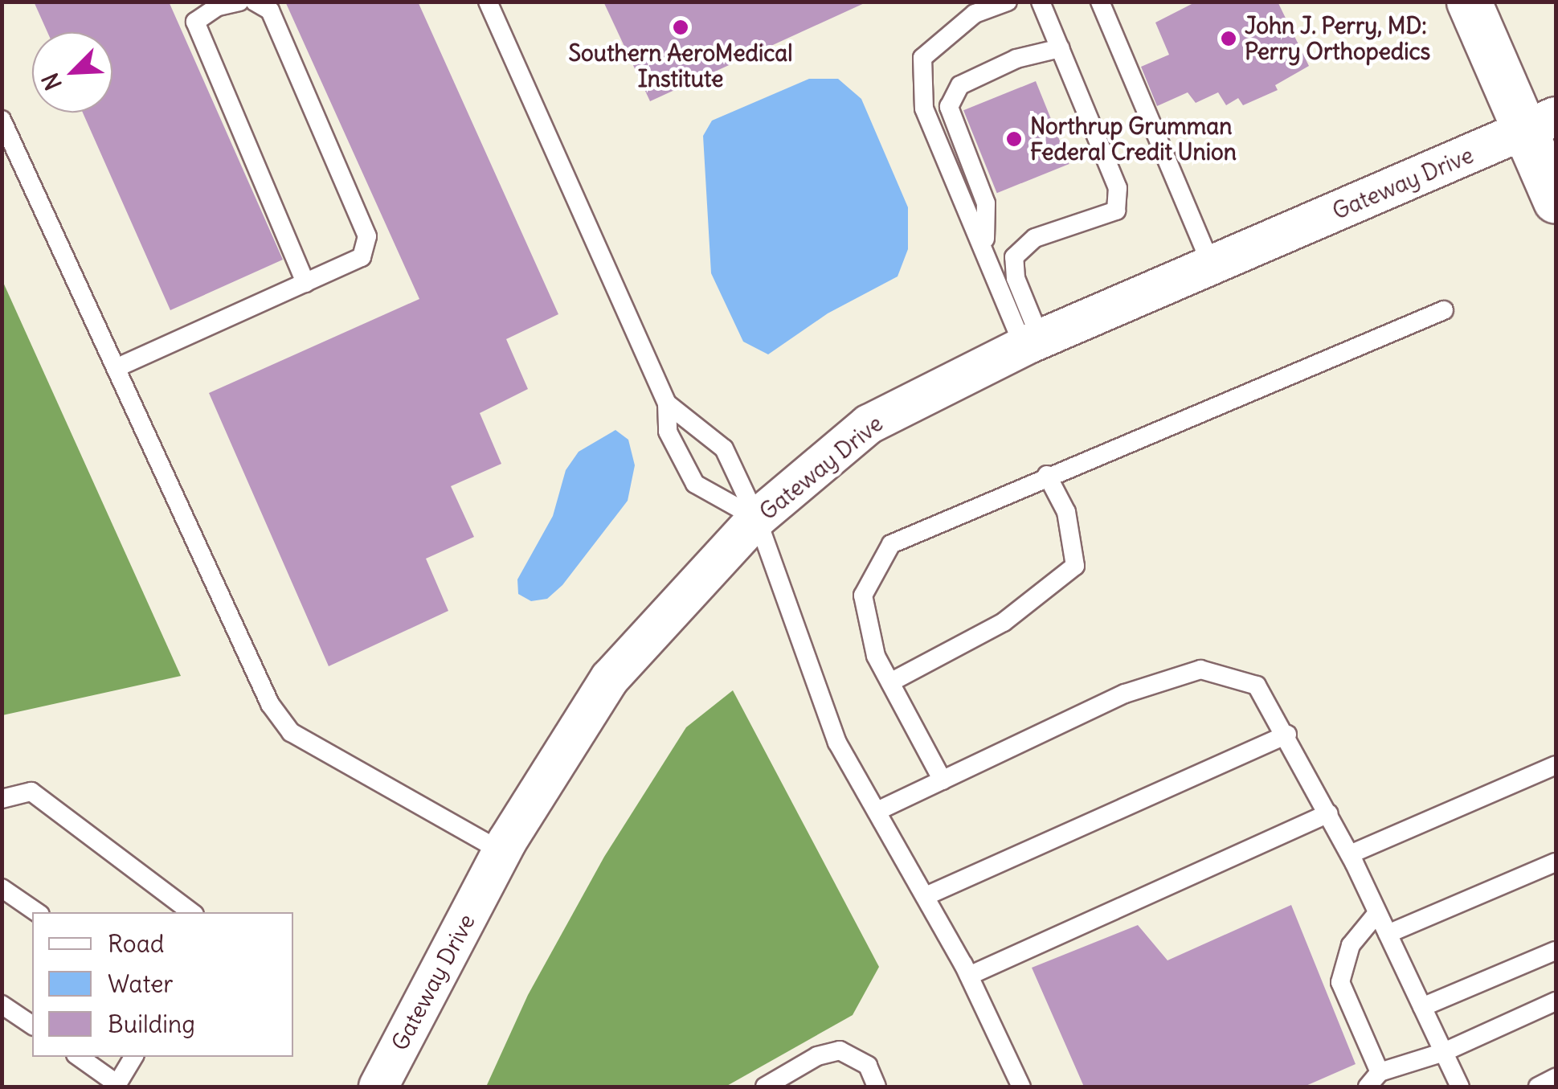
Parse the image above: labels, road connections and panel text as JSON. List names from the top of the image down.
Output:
{
  "streets": {
    "street": ["Gateway Drive"]
  },
  "places": ["Southern AeroMedical Institute", "John J. Perry, MD: Perry Orthopedics", "Northrup Grumman Federal Credit Union"],
  "legend": ["Road", "Water", "Building"],
  "north": "bottom left"
}
